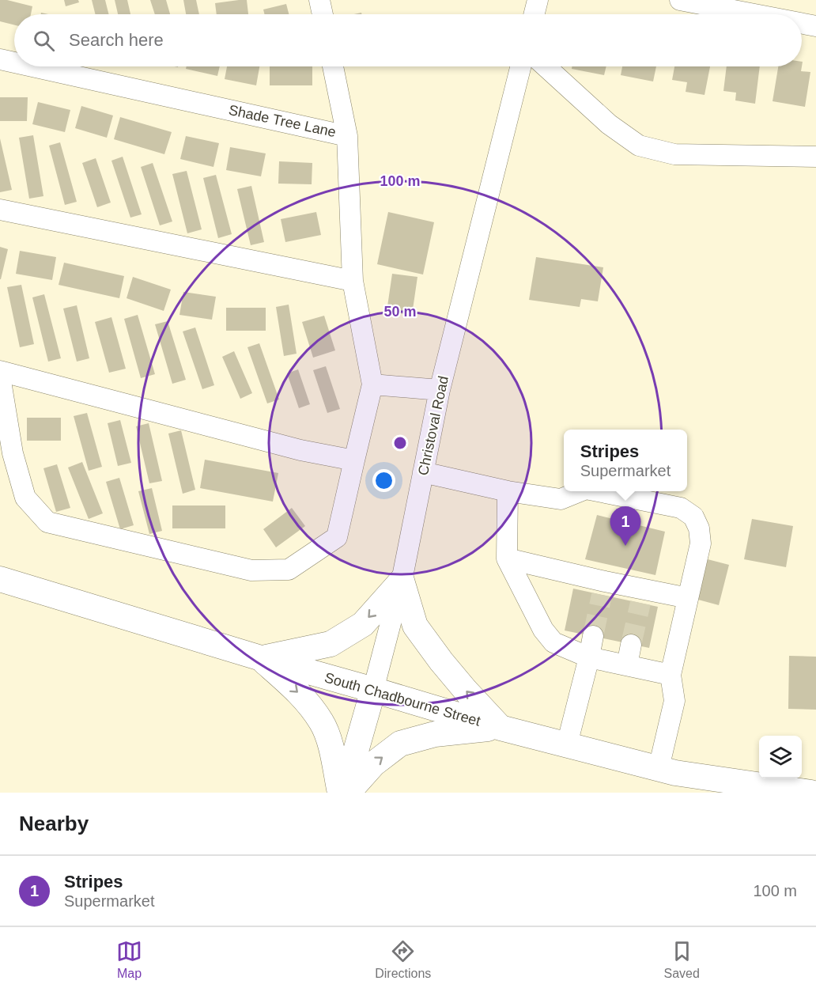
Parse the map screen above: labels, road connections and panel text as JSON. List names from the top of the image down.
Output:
{
  "streets": {
    "main road": ["Christoval Road", "South Chadbourne Street"],
    "street": ["Shade Tree Lane"]
  },
  "crossings": [
    ["Christoval Road", "South Chadbourne Street"]
  ],
  "page": {
    "search": "Search here",
    "popup": ["Stripes", "Supermarket"],
    "pins": "1",
    "heading": "Nearby",
    "list": [
      {
        "mark": "1",
        "name": "Stripes",
        "note": "Supermarket",
        "value": "100 m"
      }
    ],
    "nav": ["Map", "Directions", "Saved"]
  },
  "rings": ["100 m", "50 m"]
}
